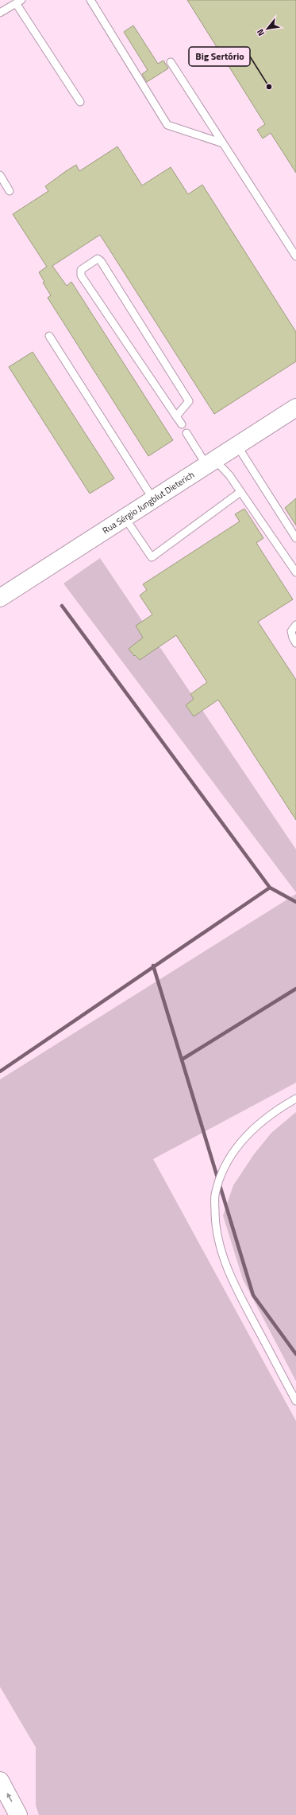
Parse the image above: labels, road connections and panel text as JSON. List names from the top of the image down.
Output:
{
  "streets": {
    "street": ["Rua Sérgio Jungblut Dieterich"]
  },
  "places": ["Big Sertório"],
  "north": "bottom left"
}
